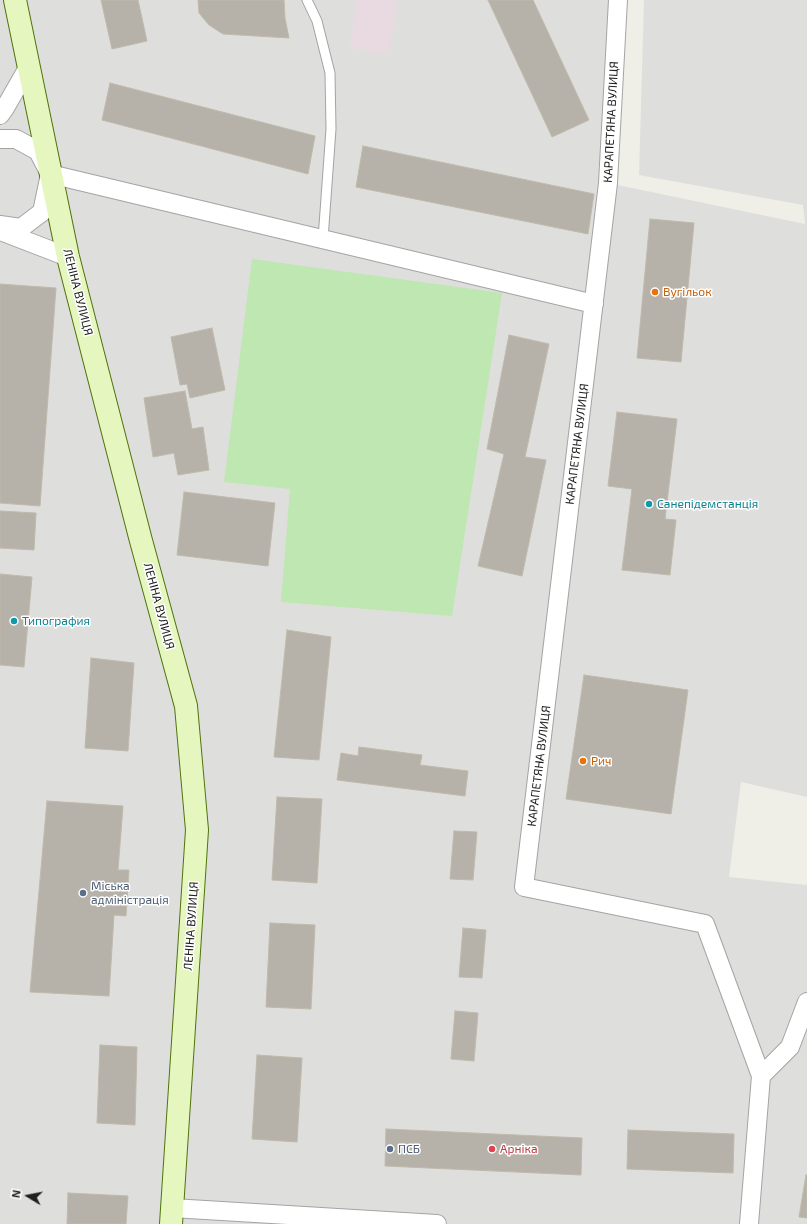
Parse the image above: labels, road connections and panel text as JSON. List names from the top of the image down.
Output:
{
  "streets": {
    "main road": ["ЛЕНІНА ВУЛИЦЯ"],
    "street": ["КАРАПЕТЯНА ВУЛИЦЯ"]
  },
  "places": [
    "Вугільок",
    "Санепідемстанція",
    "Типография",
    "Рич",
    "Міська адміністрація",
    "ПСБ",
    "Арніка"
  ],
  "north": "left"
}
